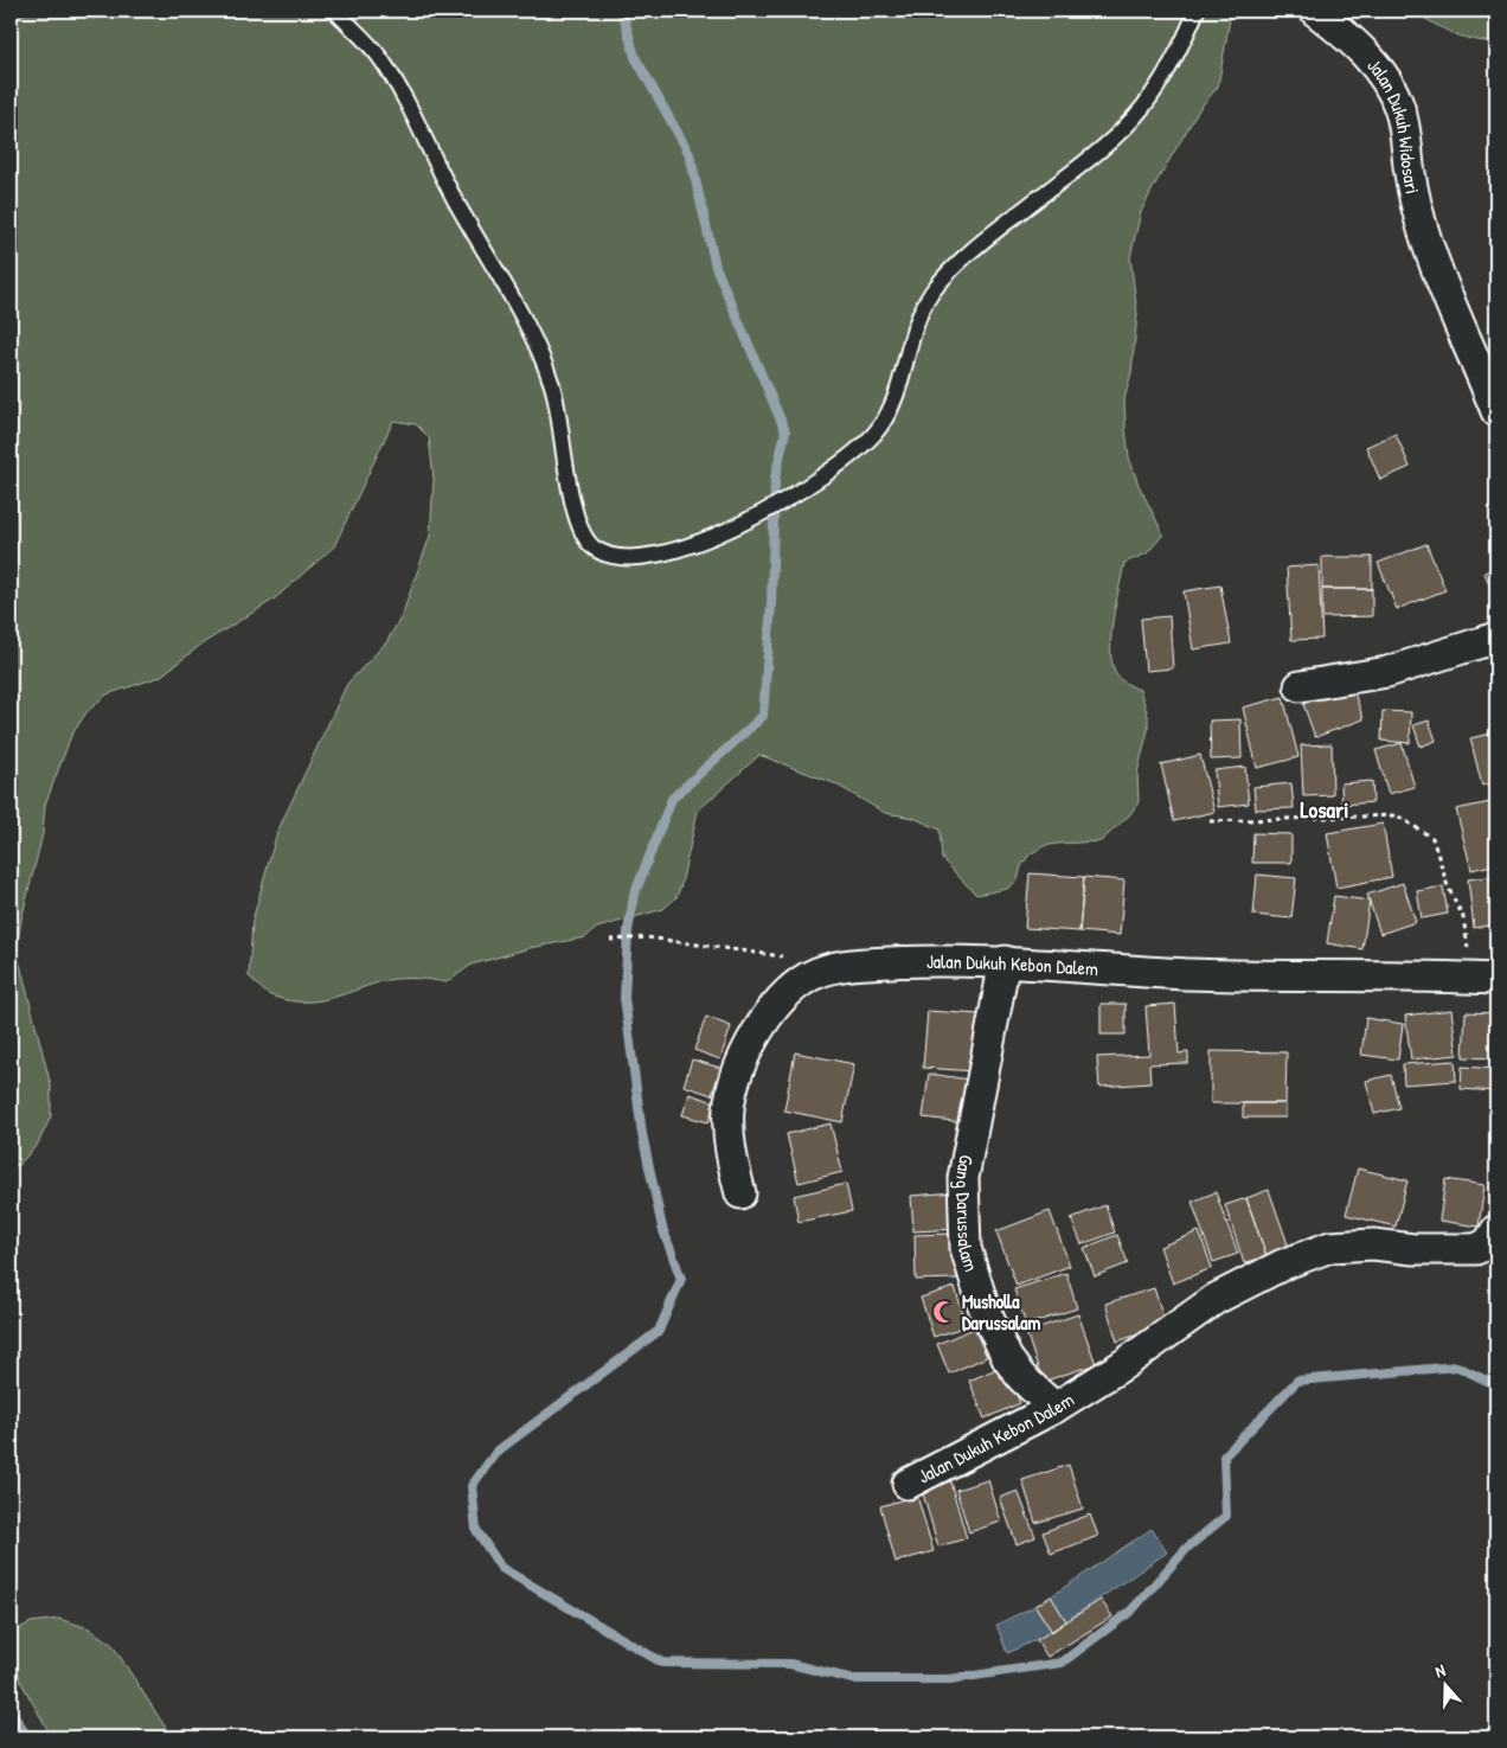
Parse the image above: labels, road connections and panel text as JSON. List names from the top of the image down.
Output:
{
  "streets": {
    "street": ["Jalan Dukuh Widosari", "Jalan Dukuh Kebon Dalem", "Gang Darussalam"]
  },
  "crossings": [
    ["Jalan Dukuh Kebon Dalem", "Gang Darussalam"]
  ],
  "districts": ["Losari"],
  "places": {
    "mosque": ["Musholla Darussalam"]
  },
  "north": "top"
}
